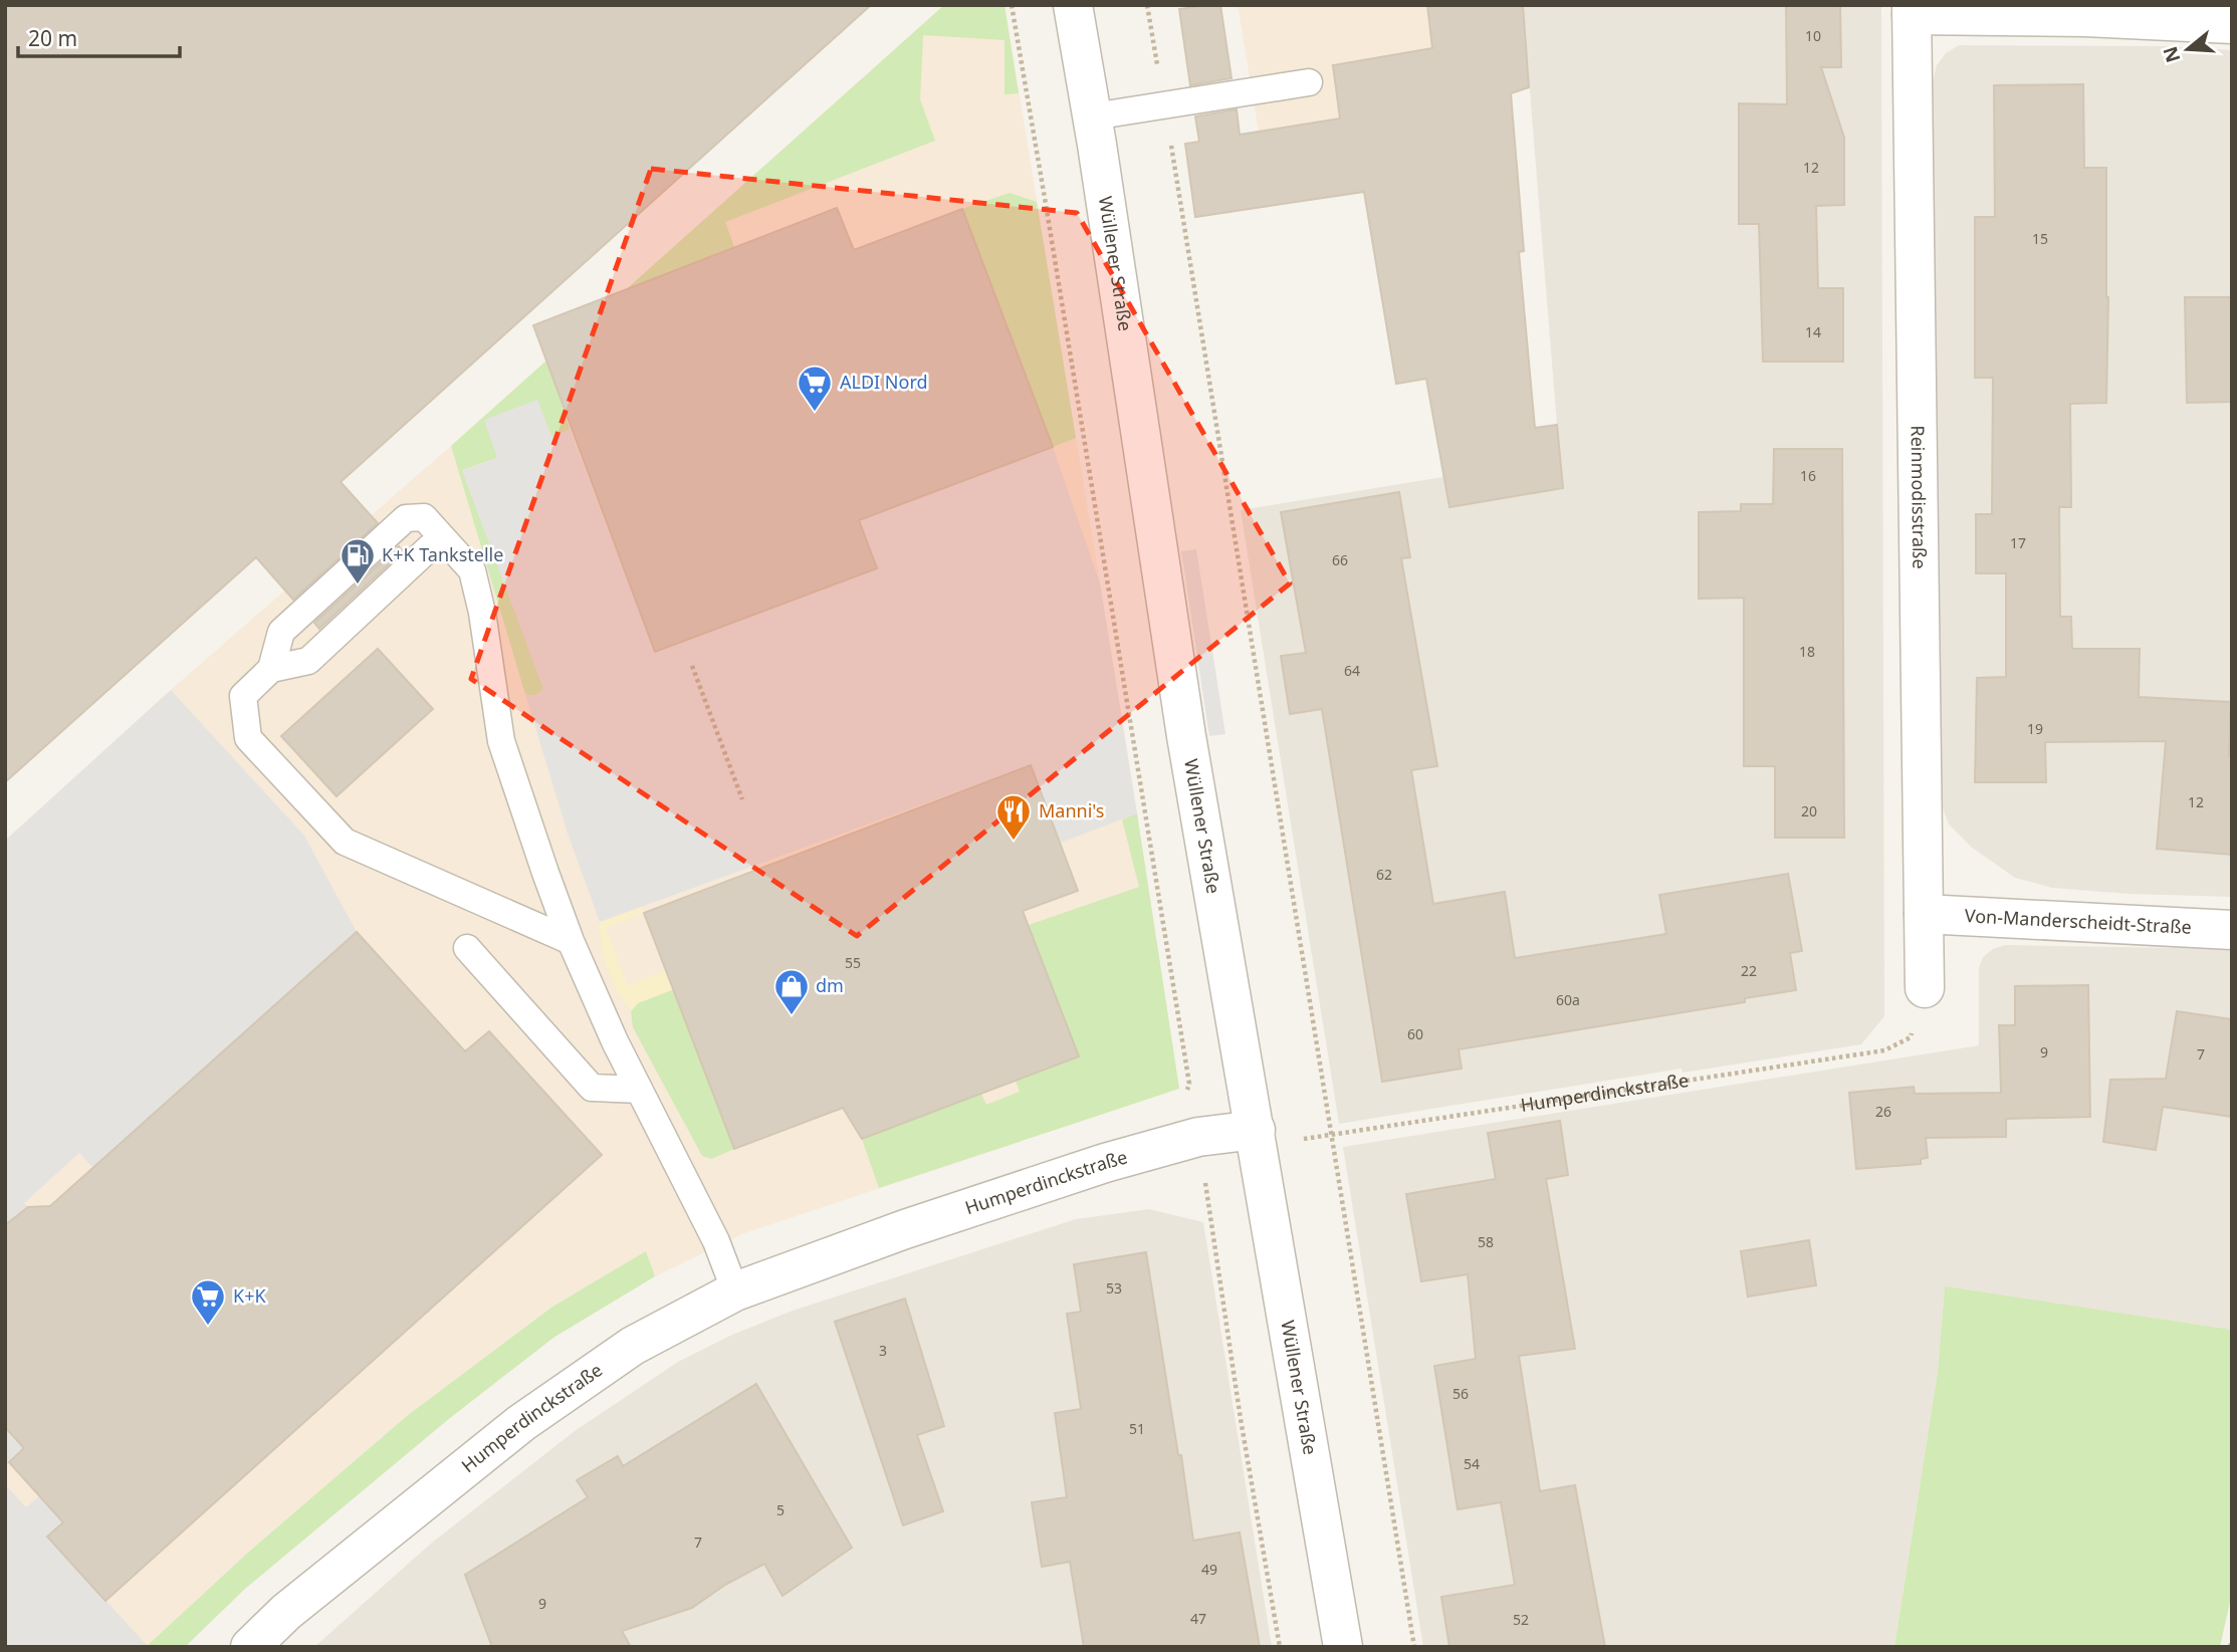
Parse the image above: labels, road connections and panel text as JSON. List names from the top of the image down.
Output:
{
  "streets": {
    "street": [
      "Wüllener Straße",
      "Reinmodisstraße",
      "Von-Manderscheidt-Straße",
      "Humperdinckstraße"
    ]
  },
  "crossings": [
    ["Wüllener Straße", "Humperdinckstraße"],
    ["Reinmodisstraße", "Von-Manderscheidt-Straße"],
    ["Reinmodisstraße", "Humperdinckstraße"]
  ],
  "places": {
    "supermarket": ["ALDI Nord", "K+K"],
    "fuel station": ["K+K Tankstelle"],
    "restaurant": ["Manni's"],
    "shop": ["dm"]
  },
  "house_numbers": [
    "10",
    "12",
    "15",
    "14",
    "16",
    "17",
    "66",
    "18",
    "64",
    "19",
    "12",
    "20",
    "62",
    "55",
    "22",
    "60a",
    "60",
    "9",
    "7",
    "26",
    "58",
    "53",
    "3",
    "56",
    "51",
    "54",
    "5",
    "7",
    "49",
    "9",
    "47",
    "52"
  ],
  "scale_bar": "20 m",
  "north": "left"
}
